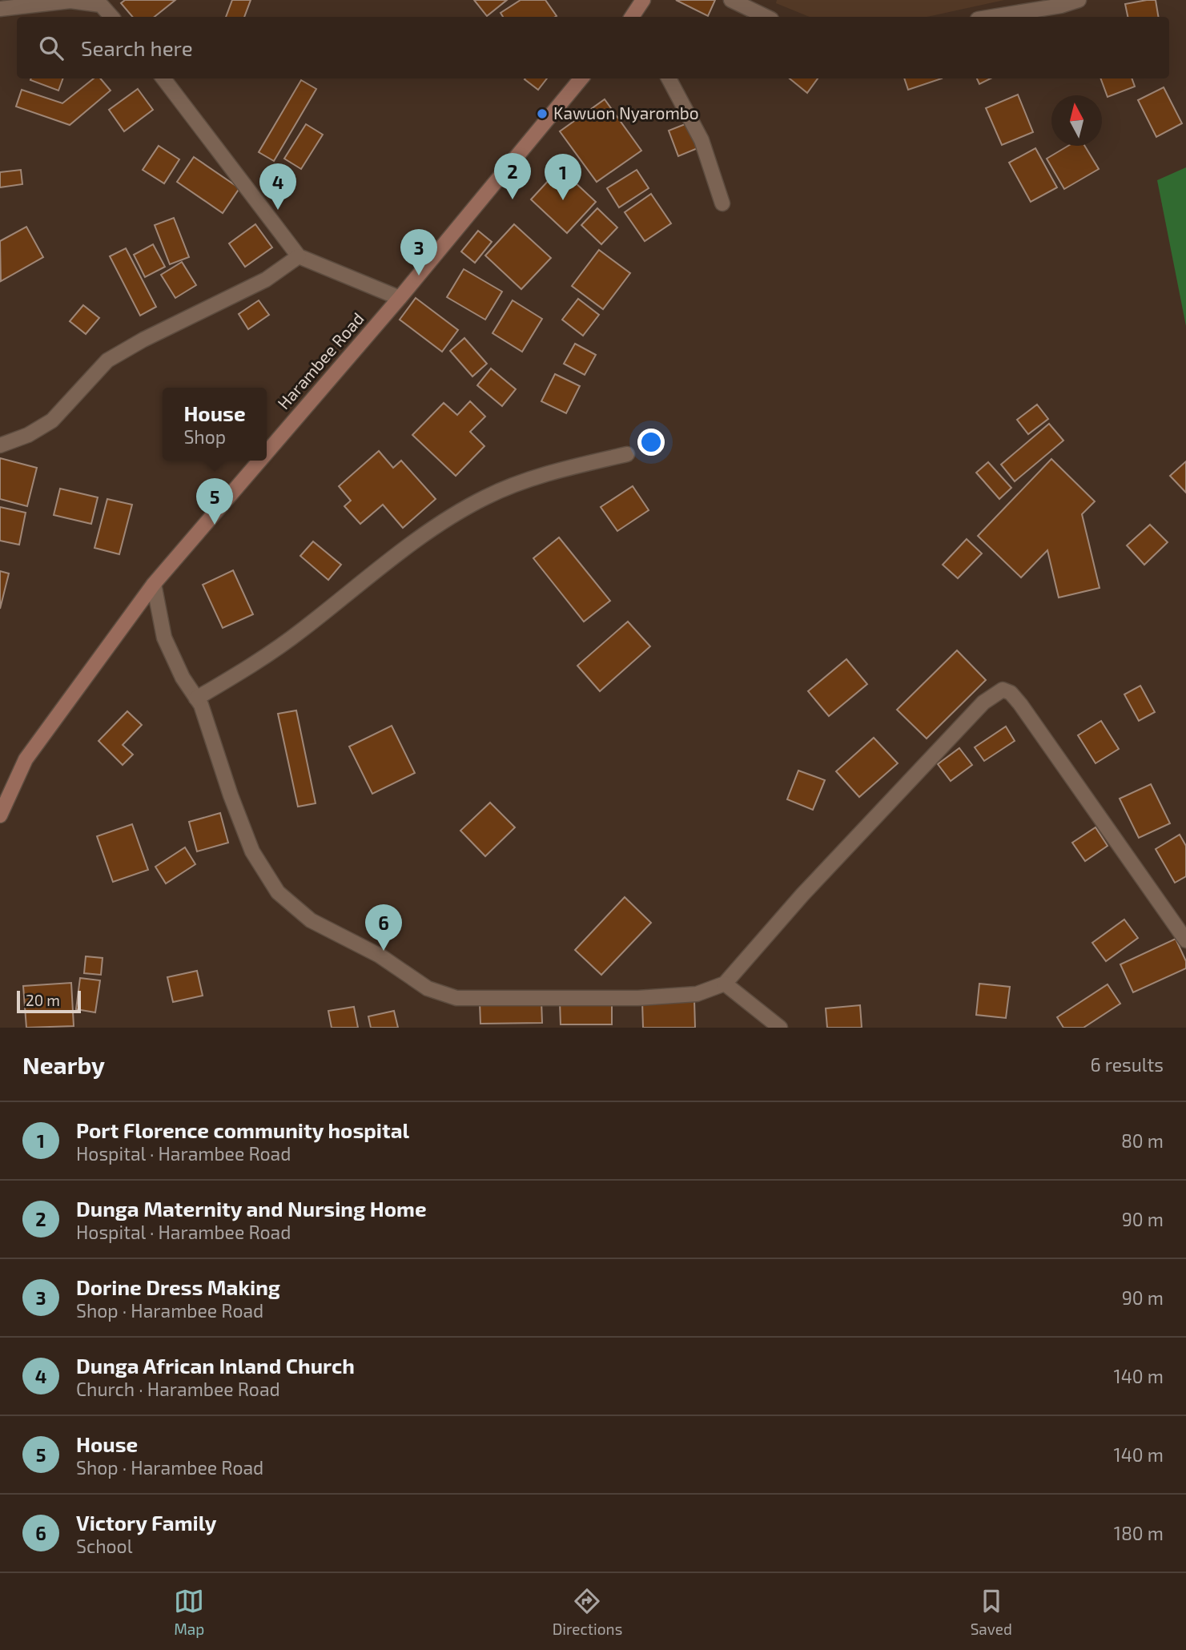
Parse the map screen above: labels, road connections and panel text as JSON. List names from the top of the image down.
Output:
{
  "streets": {
    "main road": ["Harambee Road"]
  },
  "places": ["Kawuon Nyarombo"],
  "scale_bar": "20 m",
  "north": "top",
  "page": {
    "search": "Search here",
    "pins": [
      "2",
      "1",
      "4",
      "3",
      "5",
      "6"
    ],
    "popup": ["House", "Shop"],
    "scale": "20 m",
    "heading": ["Nearby", "6 results"],
    "list": [
      {
        "mark": "1",
        "name": "Port Florence community hospital",
        "note": "Hospital · Harambee Road",
        "value": "80 m"
      },
      {
        "mark": "2",
        "name": "Dunga Maternity and Nursing Home",
        "note": "Hospital · Harambee Road",
        "value": "90 m"
      },
      {
        "mark": "3",
        "name": "Dorine Dress Making",
        "note": "Shop · Harambee Road",
        "value": "90 m"
      },
      {
        "mark": "4",
        "name": "Dunga African Inland Church",
        "note": "Church · Harambee Road",
        "value": "140 m"
      },
      {
        "mark": "5",
        "name": "House",
        "note": "Shop · Harambee Road",
        "value": "140 m"
      },
      {
        "mark": "6",
        "name": "Victory Family",
        "note": "School",
        "value": "180 m"
      }
    ],
    "nav": ["Map", "Directions", "Saved"]
  }
}
